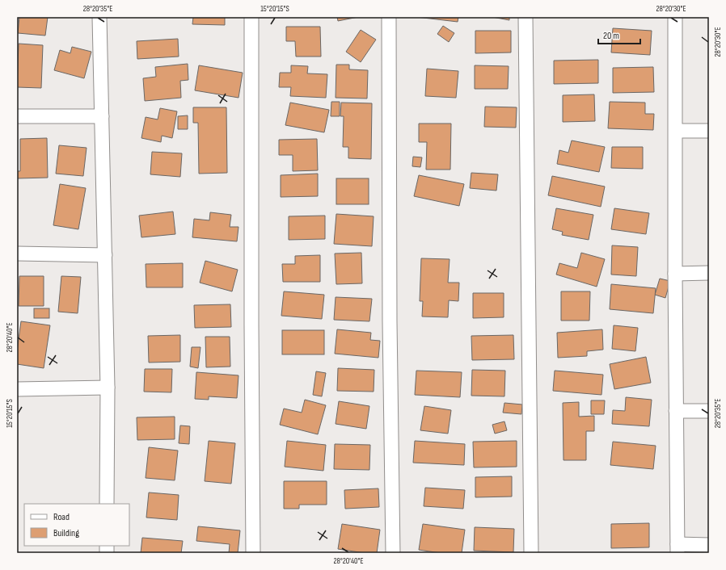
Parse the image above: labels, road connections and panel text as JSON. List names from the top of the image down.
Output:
{
  "legend": ["Road", "Building"],
  "scale_bar": "20 m",
  "coordinates": [
    "28°20'35\"E",
    "15°20'15\"S",
    "28°20'30\"E",
    "28°20'40\"E"
  ]
}
